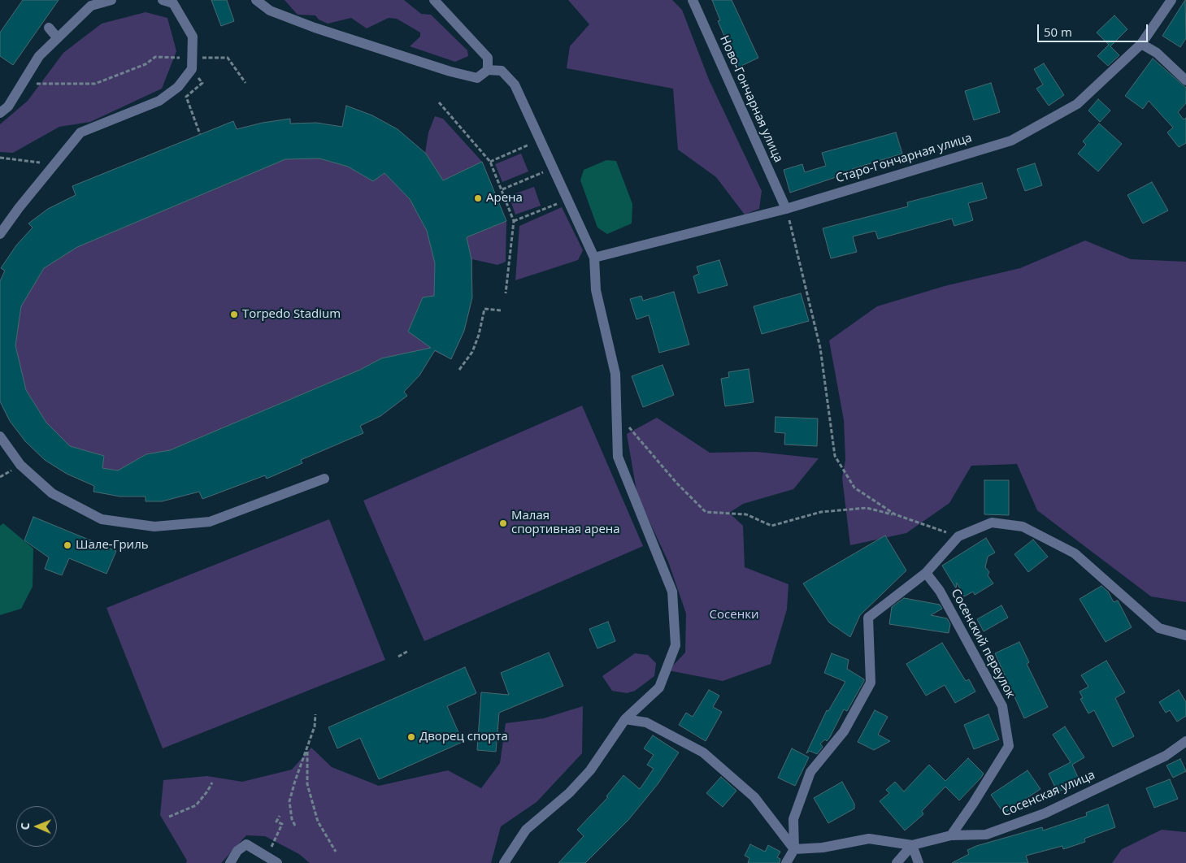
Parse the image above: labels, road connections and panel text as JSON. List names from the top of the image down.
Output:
{
  "streets": {
    "street": [
      "Ново-Гончарная улица",
      "Старо-Гончарная улица",
      "Сосенский переулок",
      "Сосенская улица"
    ]
  },
  "crossings": [
    ["Ново-Гончарная улица", "Старо-Гончарная улица"],
    ["Сосенский переулок", "Сосенская улица"]
  ],
  "parks": ["Сосенки"],
  "places": [
    "Арена",
    "Torpedo Stadium",
    "Малая спортивная арена",
    "Шале-Гриль",
    "Дворец спорта"
  ],
  "scale_bar": "50 m",
  "north": "left"
}
